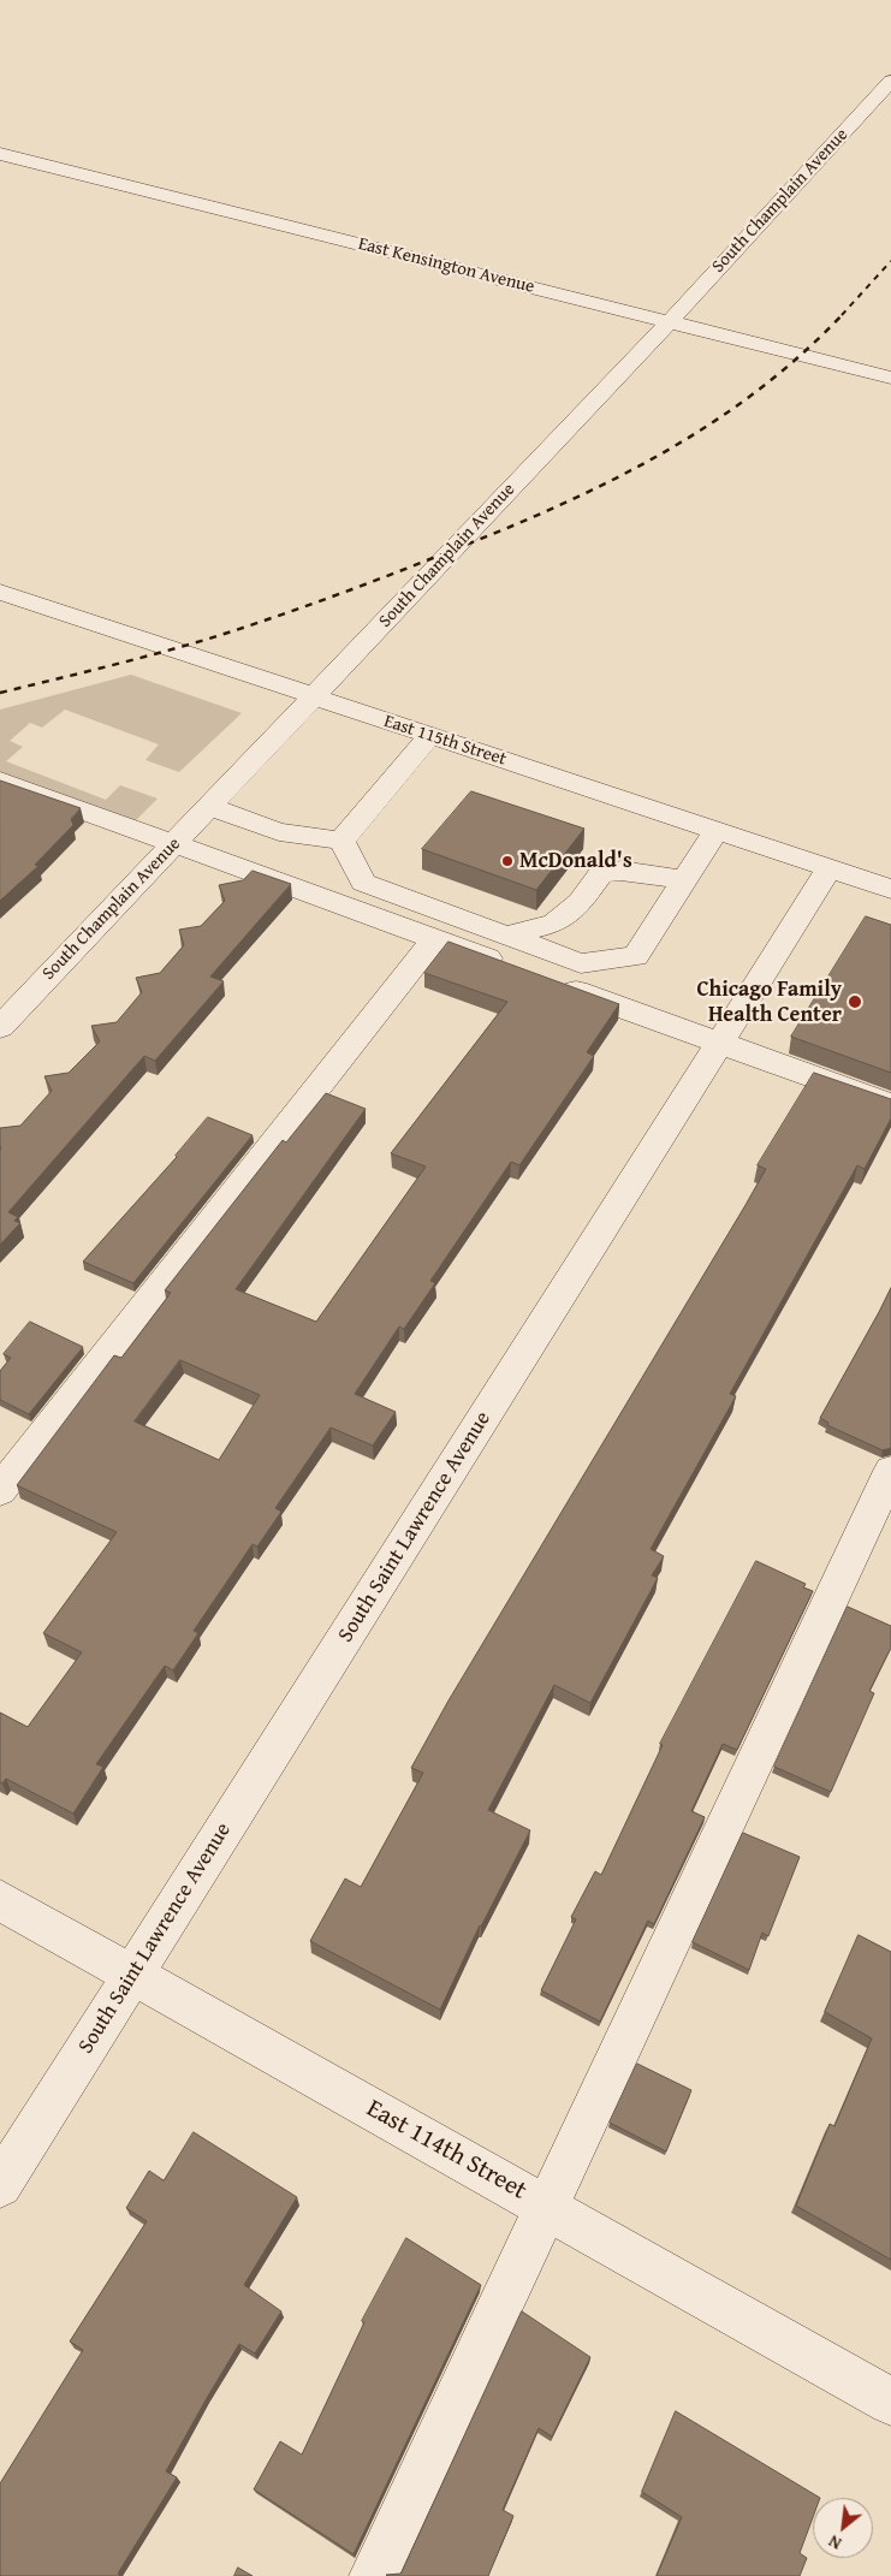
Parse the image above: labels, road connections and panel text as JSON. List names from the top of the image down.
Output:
{
  "streets": {
    "street": [
      "South Champlain Avenue",
      "East Kensington Avenue",
      "East 115th Street",
      "South Saint Lawrence Avenue",
      "East 114th Street"
    ]
  },
  "crossings": [
    ["South Champlain Avenue", "East Kensington Avenue"],
    ["South Champlain Avenue", "East 115th Street"],
    ["East 115th Street", "South Saint Lawrence Avenue"],
    ["South Saint Lawrence Avenue", "East 114th Street"]
  ],
  "places": ["McDonald's", "Chicago Family Health Center"],
  "north": "bottom left"
}
